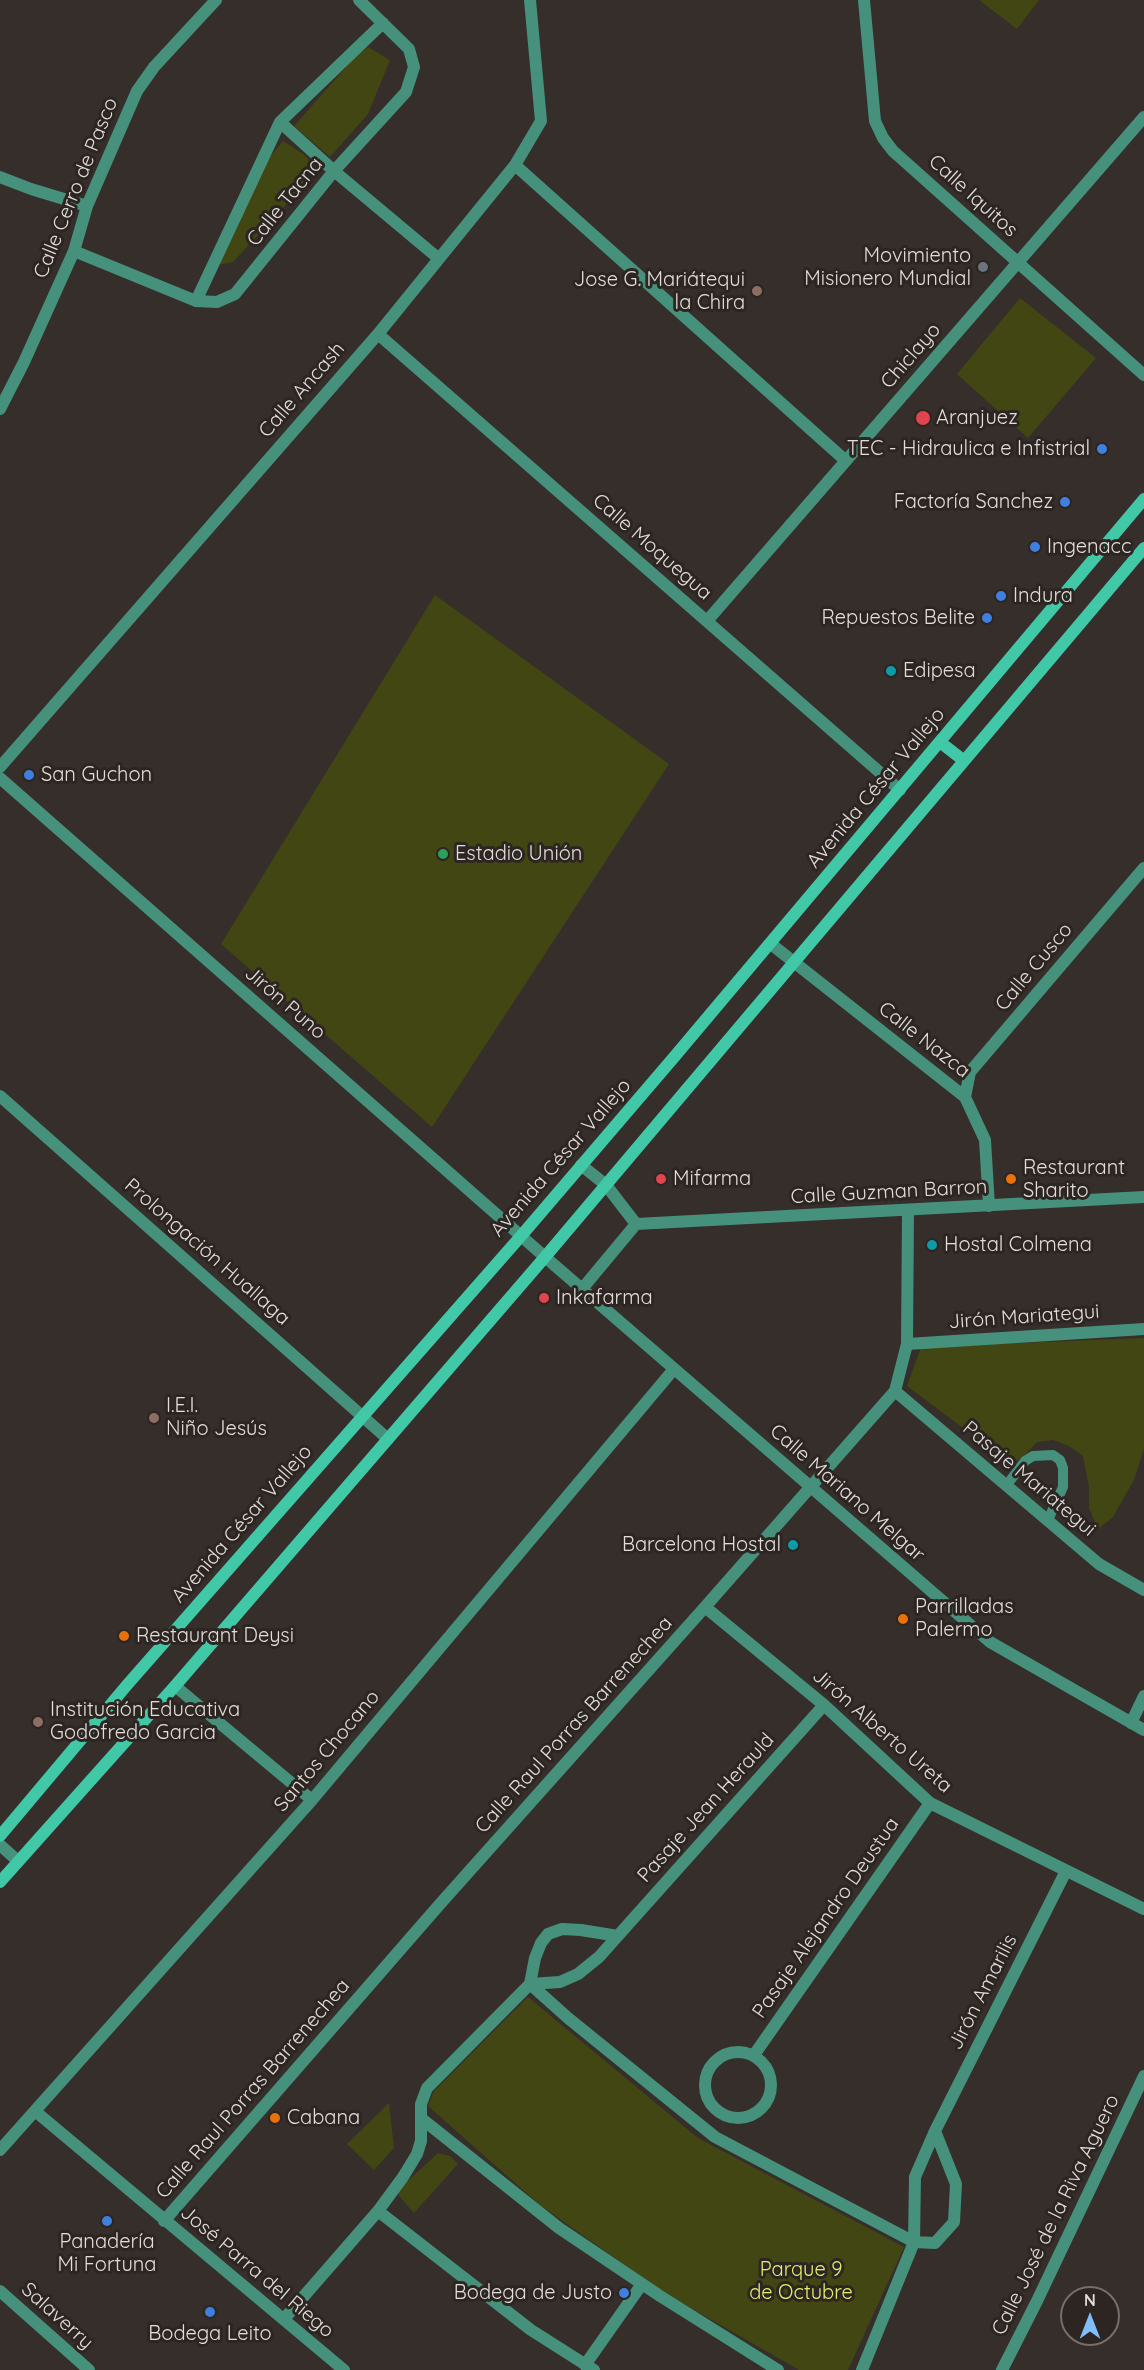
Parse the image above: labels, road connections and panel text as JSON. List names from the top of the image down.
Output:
{
  "streets": {
    "main road": ["Avenida César Vallejo"],
    "street": [
      "Calle Cerro de Pasco",
      "Calle Iquitos",
      "Calle Tacna",
      "Chiclayo",
      "Calle Ancash",
      "Calle Moquegua",
      "Calle Cusco",
      "Jirón Puno",
      "Calle Nazca",
      "Calle Guzman Barron",
      "Prolongación Huallaga",
      "Jirón Mariategui",
      "Pasaje Mariategui",
      "Calle Mariano Melgar",
      "Calle Raul Porras Barrenechea",
      "Jirón Alberto Ureta",
      "Santos Chocano",
      "Pasaje Jean Herauld",
      "Pasaje Alejandro Deustua",
      "Jirón Amarilis",
      "Calle José de la Riva Aguero",
      "José Parra del Riego",
      "Salaverry"
    ]
  },
  "crossings": [
    ["Calle Cerro de Pasco", "Calle Tacna"],
    ["Calle Iquitos", "Chiclayo"],
    ["Chiclayo", "Calle Moquegua"],
    ["Calle Ancash", "Calle Moquegua"],
    ["Calle Moquegua", "Avenida César Vallejo"],
    ["Avenida César Vallejo", "Jirón Puno"],
    ["Avenida César Vallejo", "Calle Nazca"],
    ["Avenida César Vallejo", "Prolongación Huallaga"],
    ["Calle Cusco", "Calle Nazca"],
    ["Jirón Puno", "Calle Mariano Melgar"],
    ["Calle Nazca", "Calle Guzman Barron"],
    ["Calle Guzman Barron", "Calle Raul Porras Barrenechea"],
    ["Jirón Mariategui", "Calle Raul Porras Barrenechea"],
    ["Pasaje Mariategui", "Calle Raul Porras Barrenechea"],
    ["Calle Mariano Melgar", "Calle Raul Porras Barrenechea"],
    ["Calle Mariano Melgar", "Santos Chocano"],
    ["Calle Raul Porras Barrenechea", "Jirón Alberto Ureta"],
    ["Calle Raul Porras Barrenechea", "José Parra del Riego"],
    ["Jirón Alberto Ureta", "Pasaje Jean Herauld"],
    ["Jirón Alberto Ureta", "Pasaje Alejandro Deustua"],
    ["Jirón Alberto Ureta", "Jirón Amarilis"],
    ["Santos Chocano", "José Parra del Riego"]
  ],
  "parks": ["Parque 9 de Octubre"],
  "places": [
    "Movimiento Misionero Mundial",
    "Jose G. Mariátequi la Chira",
    "Aranjuez",
    "TEC - Hidraulica e Infistrial",
    "Factoría Sanchez",
    "Ingenacc",
    "Indura",
    "Repuestos Belite",
    "Edipesa",
    "San Guchon",
    "Estadio Unión",
    "Mifarma",
    "Restaurant Sharito",
    "Hostal Colmena",
    "Inkafarma",
    "I.E.I. Niño Jesús",
    "Barcelona Hostal",
    "Parrilladas Palermo",
    "Restaurant Deysi",
    "Institución Educativa Godofredo Garcia",
    "Cabana",
    "Panadería Mi Fortuna",
    "Bodega de Justo",
    "Bodega Leito"
  ],
  "north": "top"
}
